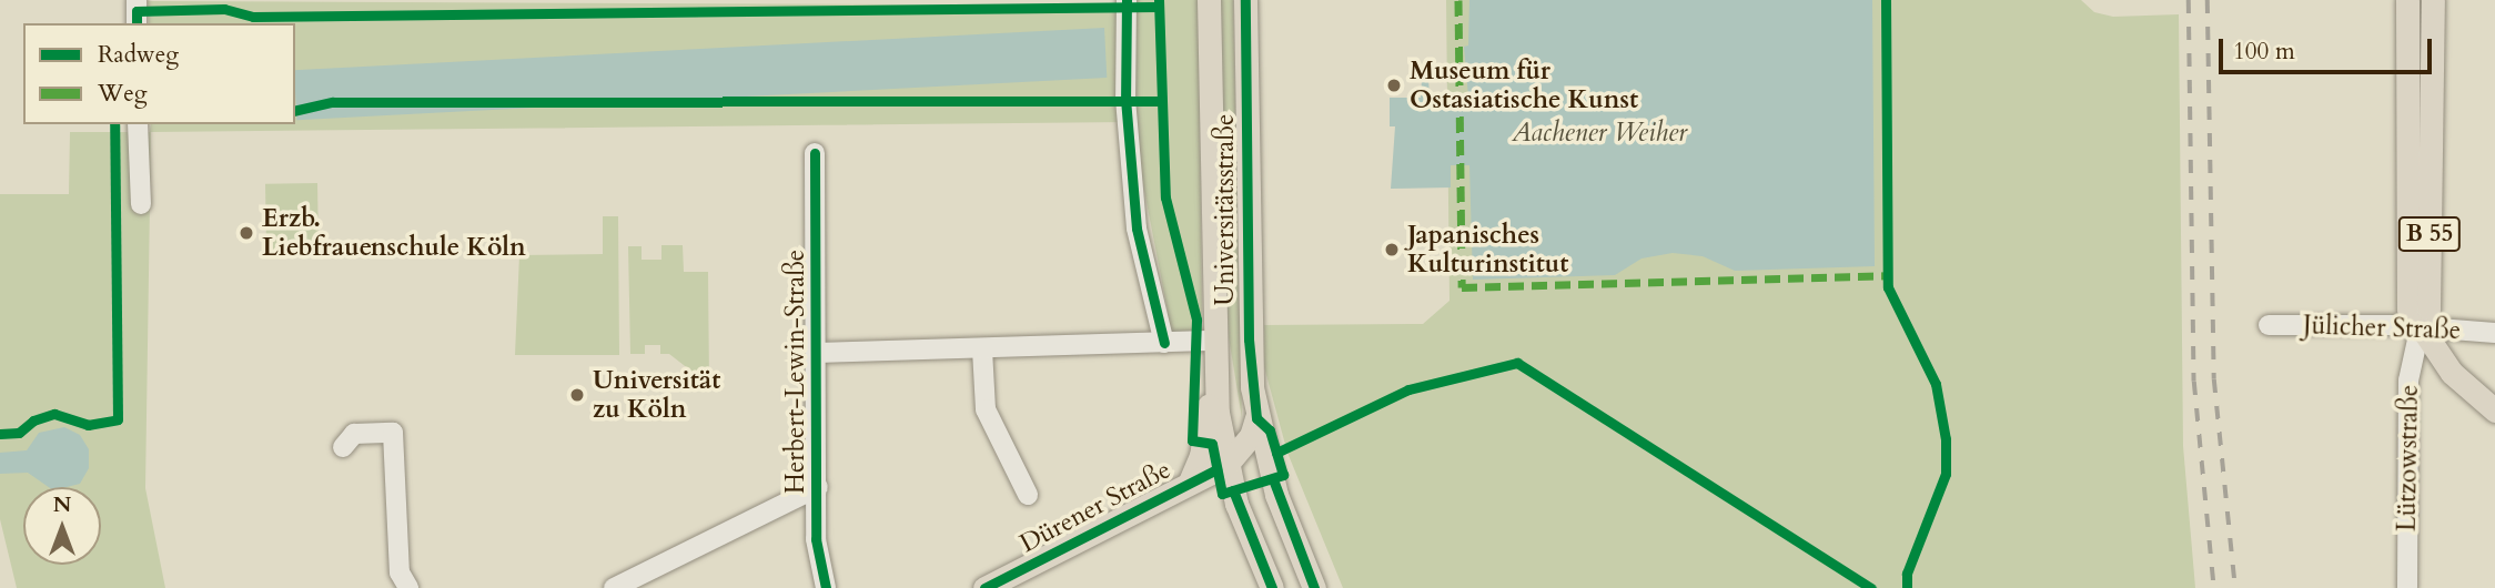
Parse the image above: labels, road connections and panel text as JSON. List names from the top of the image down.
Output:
{
  "streets": {
    "main road": ["Universitätsstraße", "B 55", "Dürener Straße"],
    "street": ["Jülicher Straße", "Herbert-Lewin-Straße", "Lützowstraße"]
  },
  "crossings": [
    ["Universitätsstraße", "Dürener Straße"],
    ["B 55", "Jülicher Straße"],
    ["B 55", "Lützowstraße"],
    ["Jülicher Straße", "Lützowstraße"]
  ],
  "water": ["Aachener Weiher"],
  "places": [
    "Museum für Ostasiatische Kunst",
    "Erzb. Liebfrauenschule Köln",
    "Japanisches Kulturinstitut",
    "Universität zu Köln"
  ],
  "legend": ["Radweg", "Weg"],
  "scale_bar": "100 m",
  "north": "top"
}
